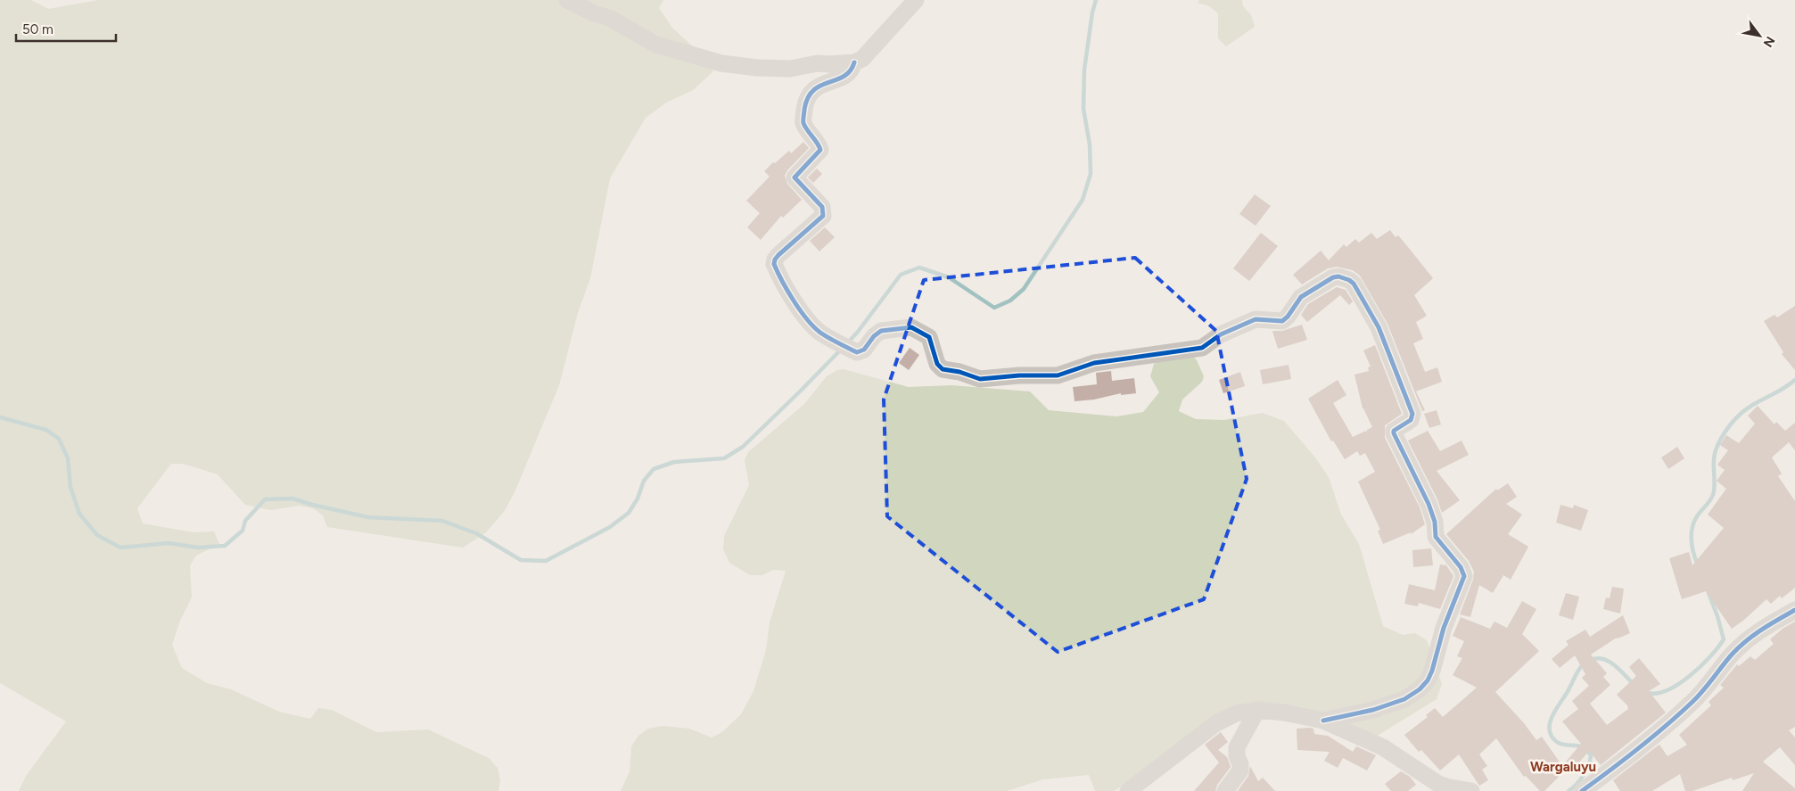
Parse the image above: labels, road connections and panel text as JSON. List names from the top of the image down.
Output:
{
  "districts": ["Wargaluyu"],
  "scale_bar": "50 m",
  "north": "bottom right"
}
